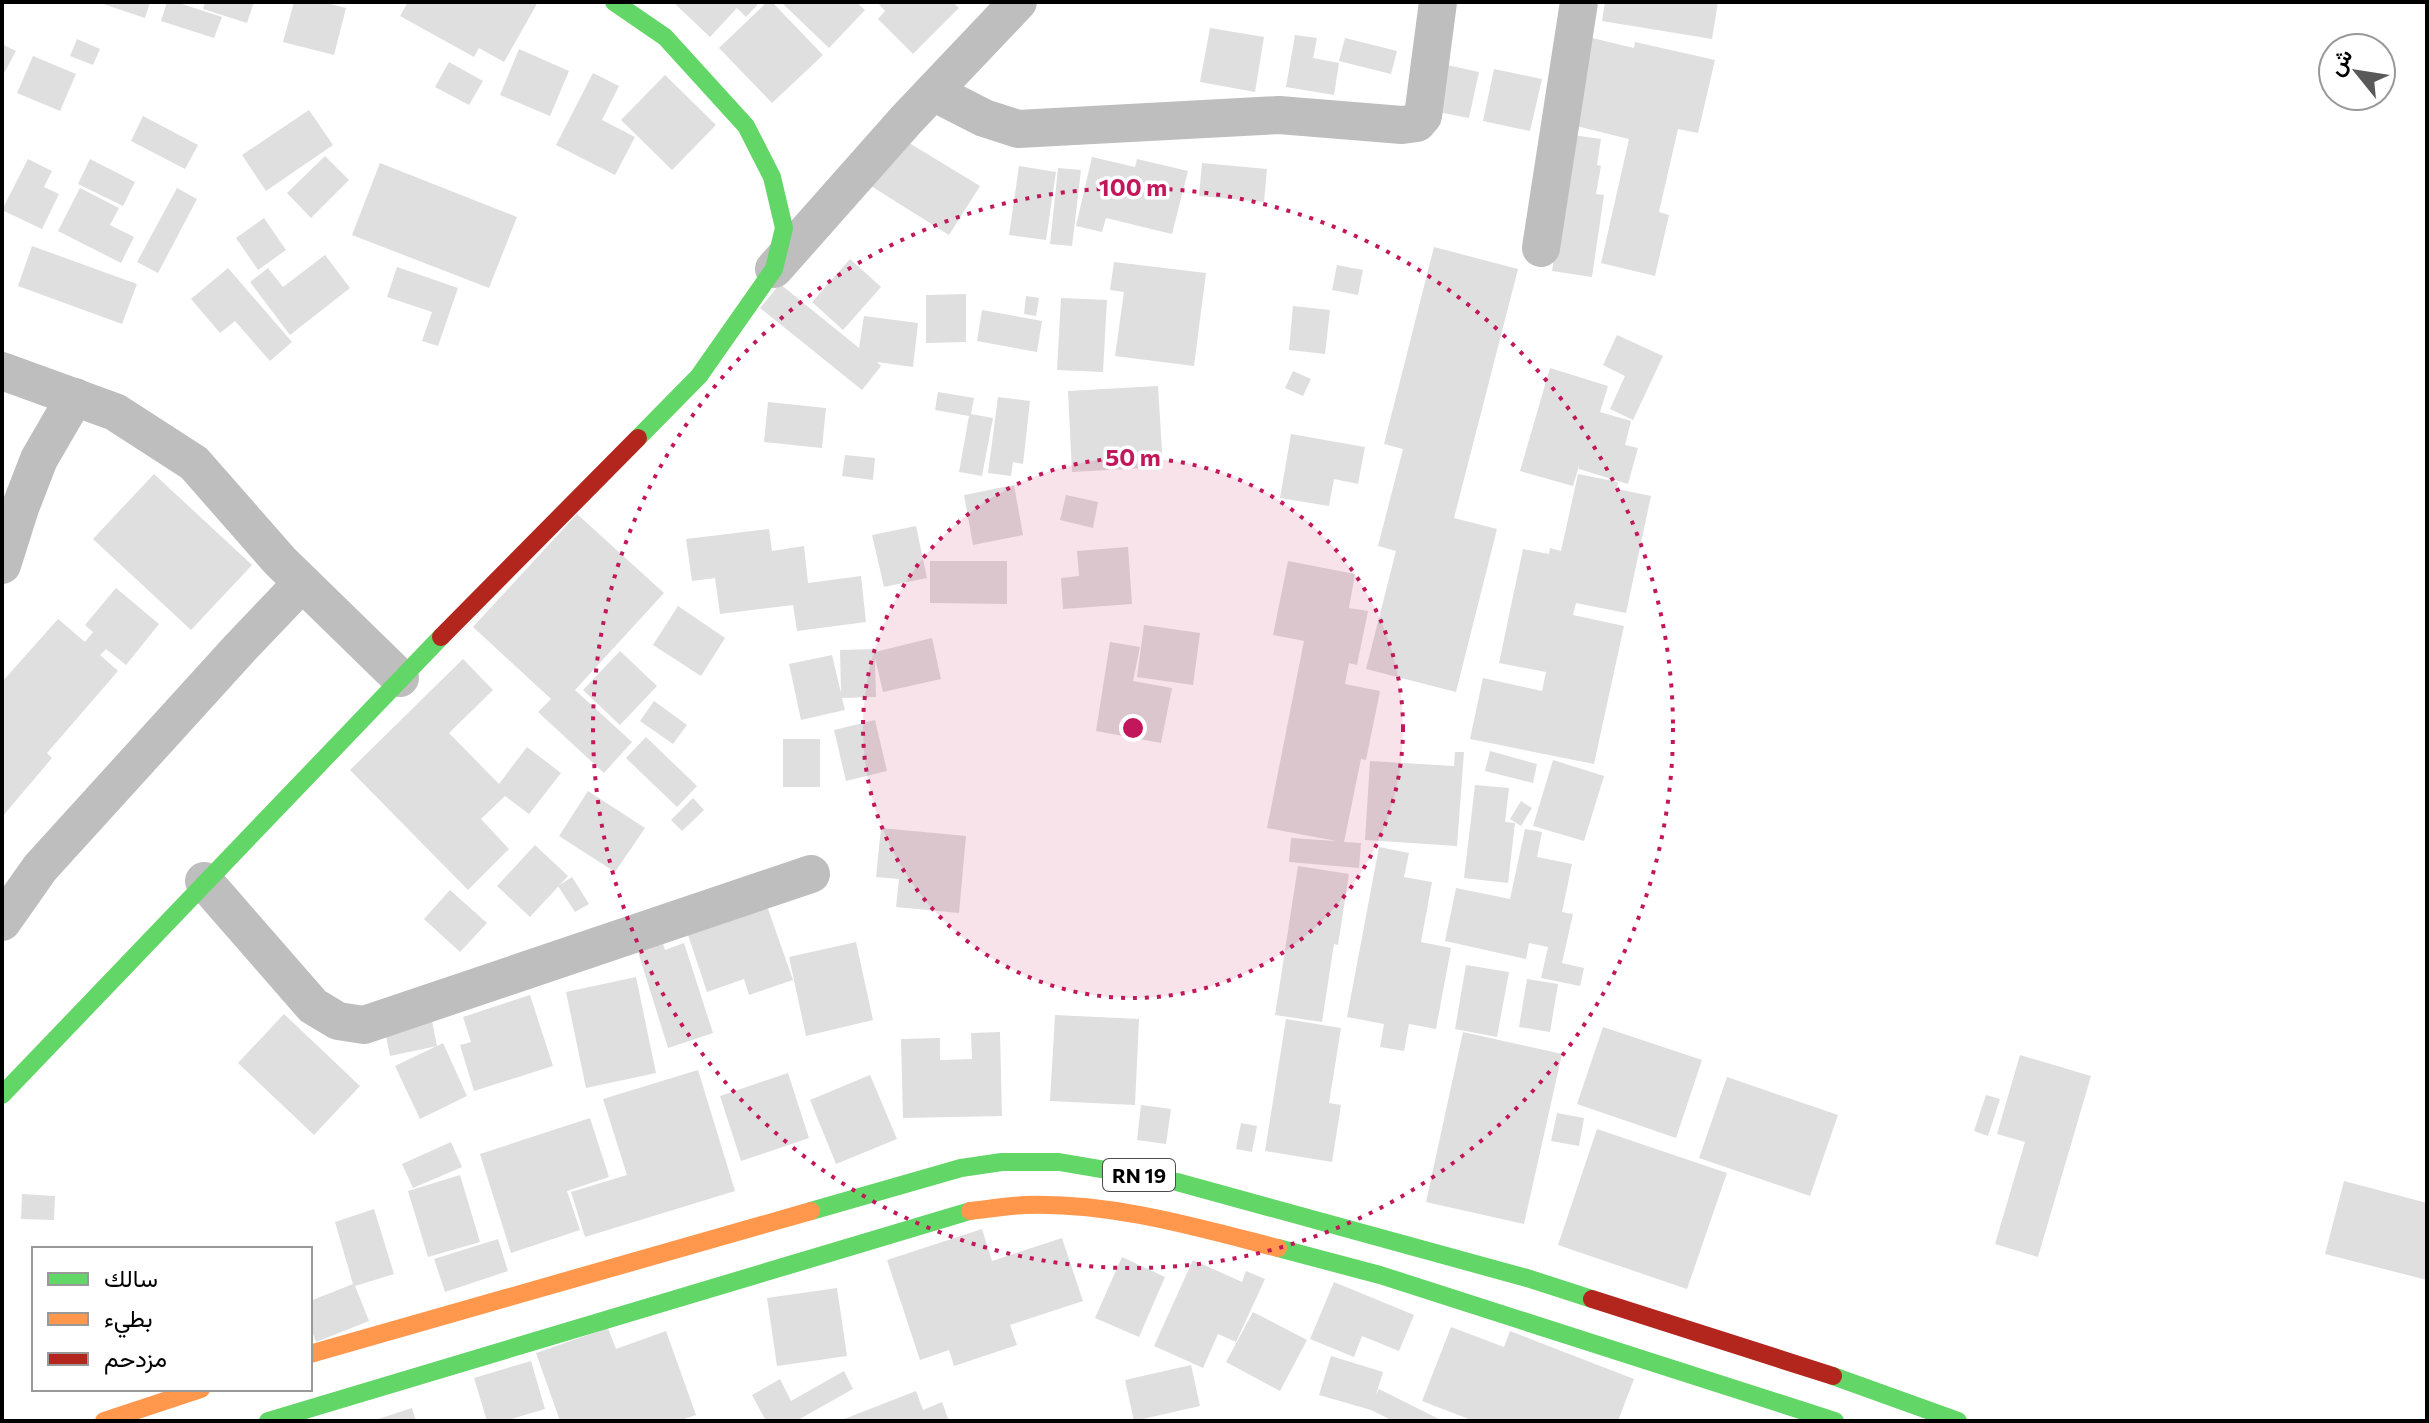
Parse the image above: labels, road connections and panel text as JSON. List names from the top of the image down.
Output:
{
  "streets": {
    "main road": ["RN 19"]
  },
  "legend": ["سالك", "بطيء", "مزدحم"],
  "north": "top left",
  "rings": ["100 m", "50 m"]
}
